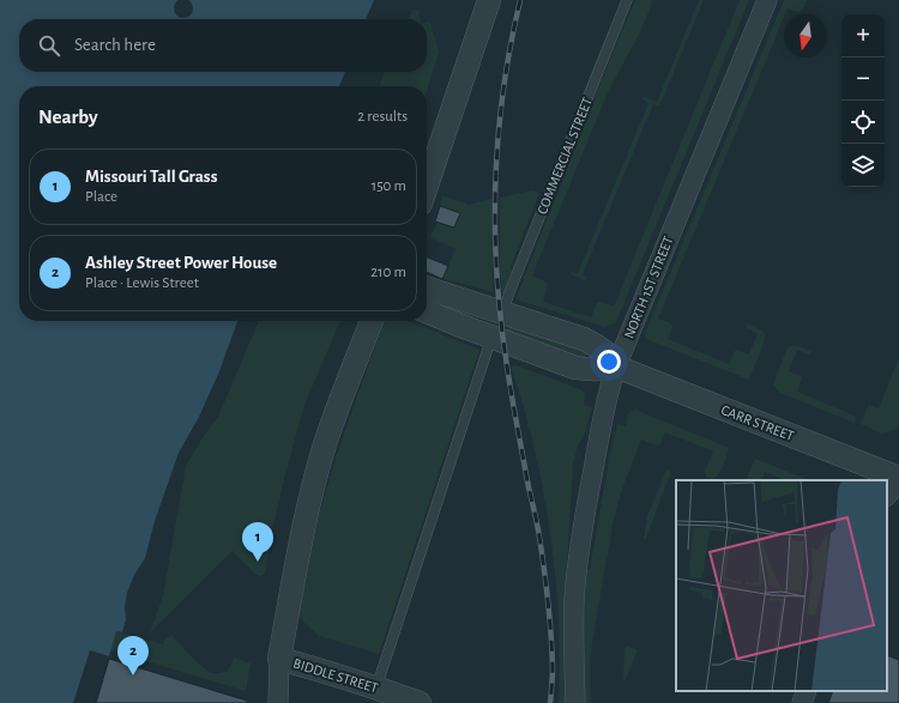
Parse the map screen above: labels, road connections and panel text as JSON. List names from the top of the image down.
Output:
{
  "streets": {
    "street": ["NORTH 1ST STREET", "CARR STREET", "BIDDLE STREET"],
    "lane": ["COMMERCIAL STREET"]
  },
  "crossings": [
    ["COMMERCIAL STREET", "CARR STREET"],
    ["NORTH 1ST STREET", "CARR STREET"]
  ],
  "north": "bottom",
  "page": {
    "map_buttons": ["+", "−"],
    "search": "Search here",
    "heading": ["Nearby", "2 results"],
    "list": [
      {
        "mark": "1",
        "name": "Missouri Tall Grass",
        "note": "Place",
        "value": "150 m"
      },
      {
        "mark": "2",
        "name": "Ashley Street Power House",
        "note": "Place · Lewis Street",
        "value": "210 m"
      }
    ],
    "pins": ["1", "2"]
  }
}
